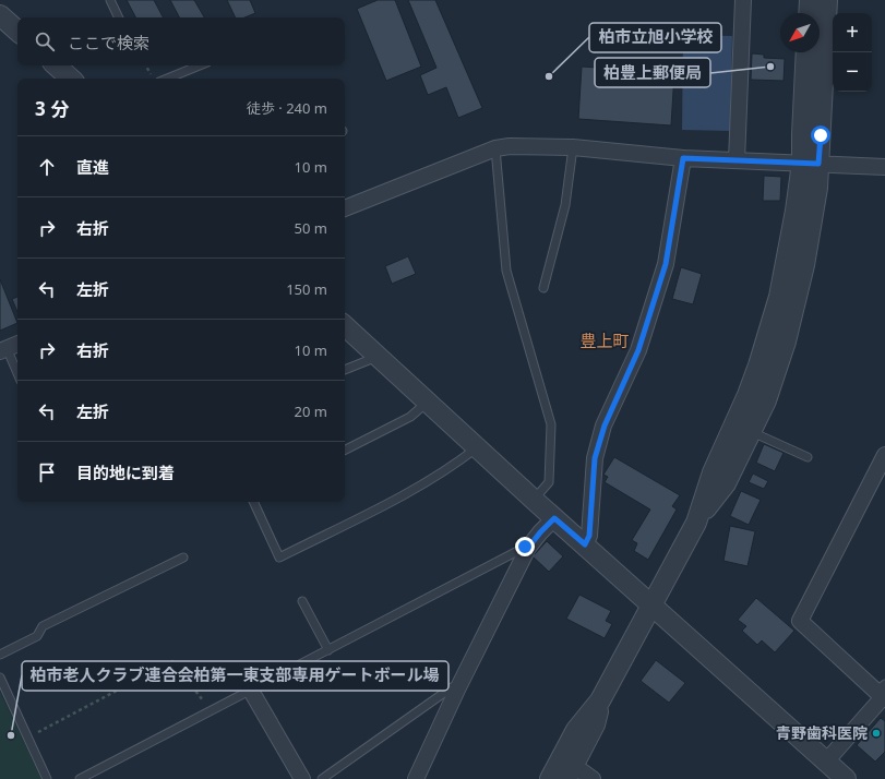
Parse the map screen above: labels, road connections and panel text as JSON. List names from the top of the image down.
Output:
{
  "districts": ["豊上町"],
  "places": [
    "柏豊上郵便局",
    "柏市立旭小学校",
    "青野歯科医院",
    "柏市老人クラブ連合会柏第一東支部専用ゲートボール場"
  ],
  "north": "bottom left",
  "page": {
    "map_buttons": ["+", "−"],
    "search": "ここで検索",
    "heading": ["3 分", "徒歩 · 240 m"],
    "list": [
      ["直進", "10 m"],
      ["右折", "50 m"],
      ["左折", "150 m"],
      ["右折", "10 m"],
      ["左折", "20 m"],
      "目的地に到着"
    ]
  }
}
